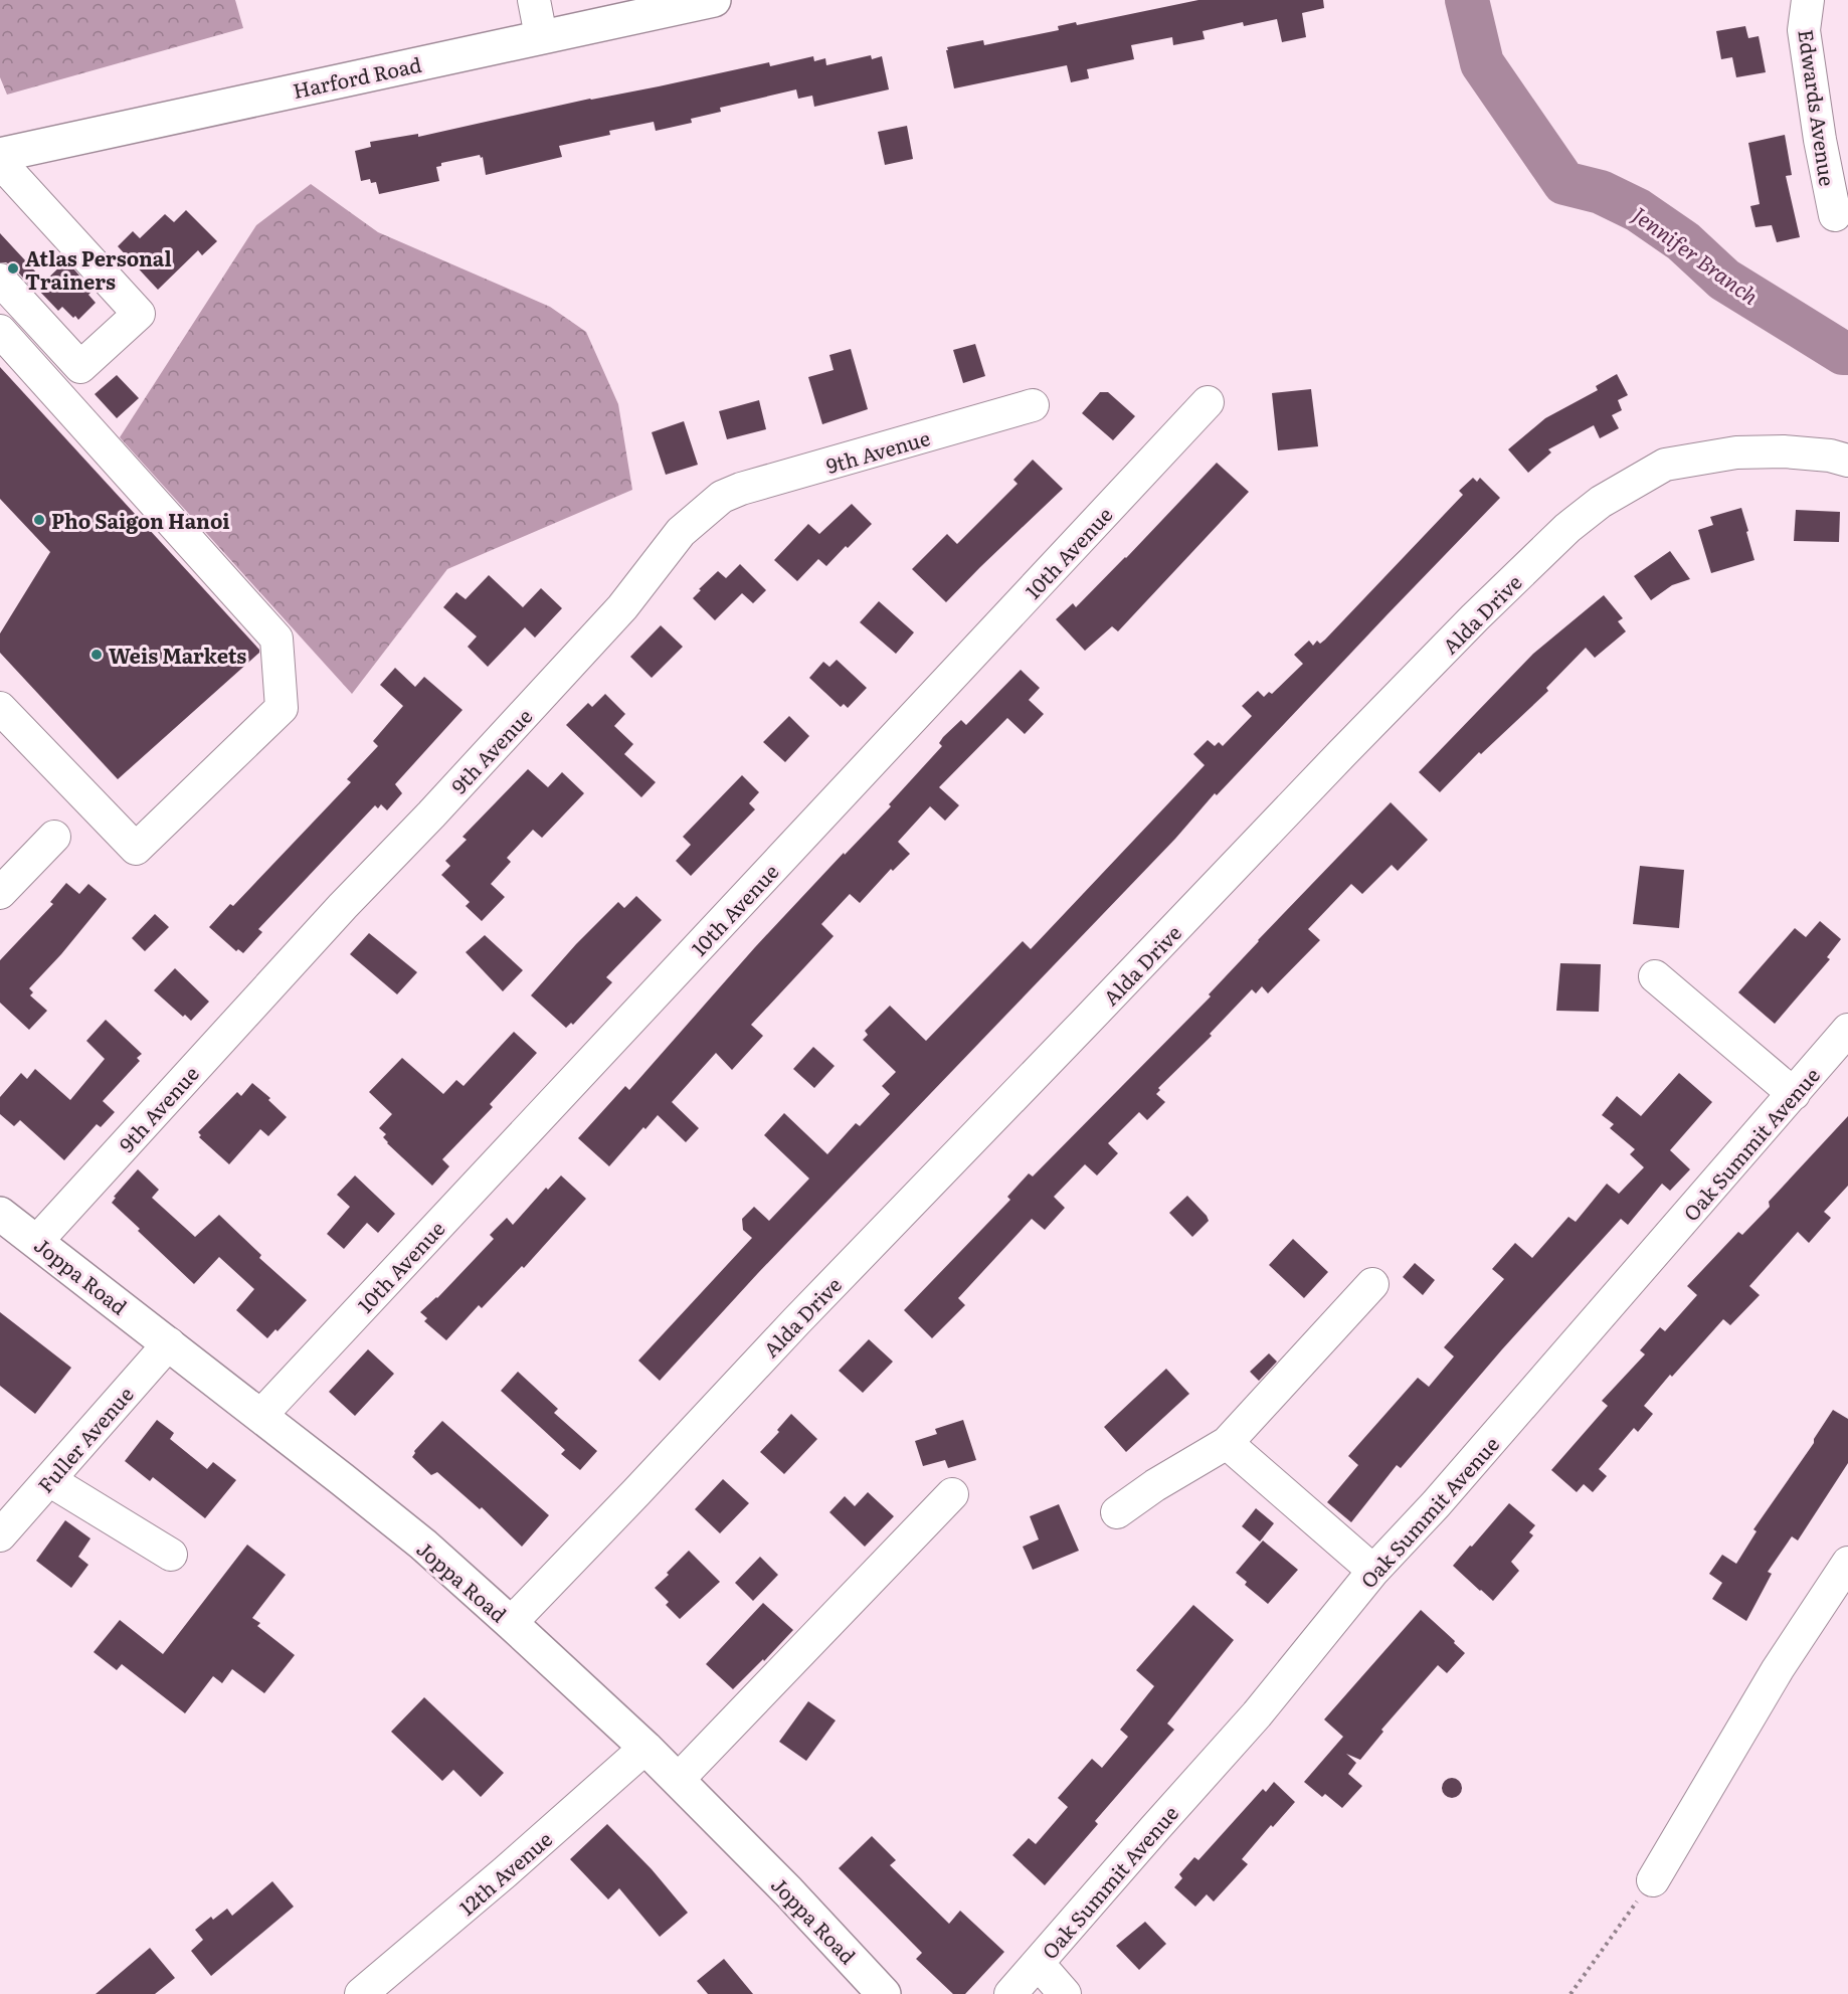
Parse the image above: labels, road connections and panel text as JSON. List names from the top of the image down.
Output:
{
  "streets": {
    "main road": ["Harford Road", "Joppa Road"],
    "street": [
      "Edwards Avenue",
      "9th Avenue",
      "10th Avenue",
      "Alda Drive",
      "Oak Summit Avenue",
      "Fuller Avenue",
      "12th Avenue"
    ]
  },
  "crossings": [
    ["9th Avenue", "Joppa Road"],
    ["10th Avenue", "Joppa Road"],
    ["Alda Drive", "Joppa Road"],
    ["Joppa Road", "Fuller Avenue"],
    ["Joppa Road", "12th Avenue"]
  ],
  "water": ["Jennifer Branch"],
  "places": ["Atlas Personal Trainers", "Pho Saigon Hanoi", "Weis Markets"]
}
